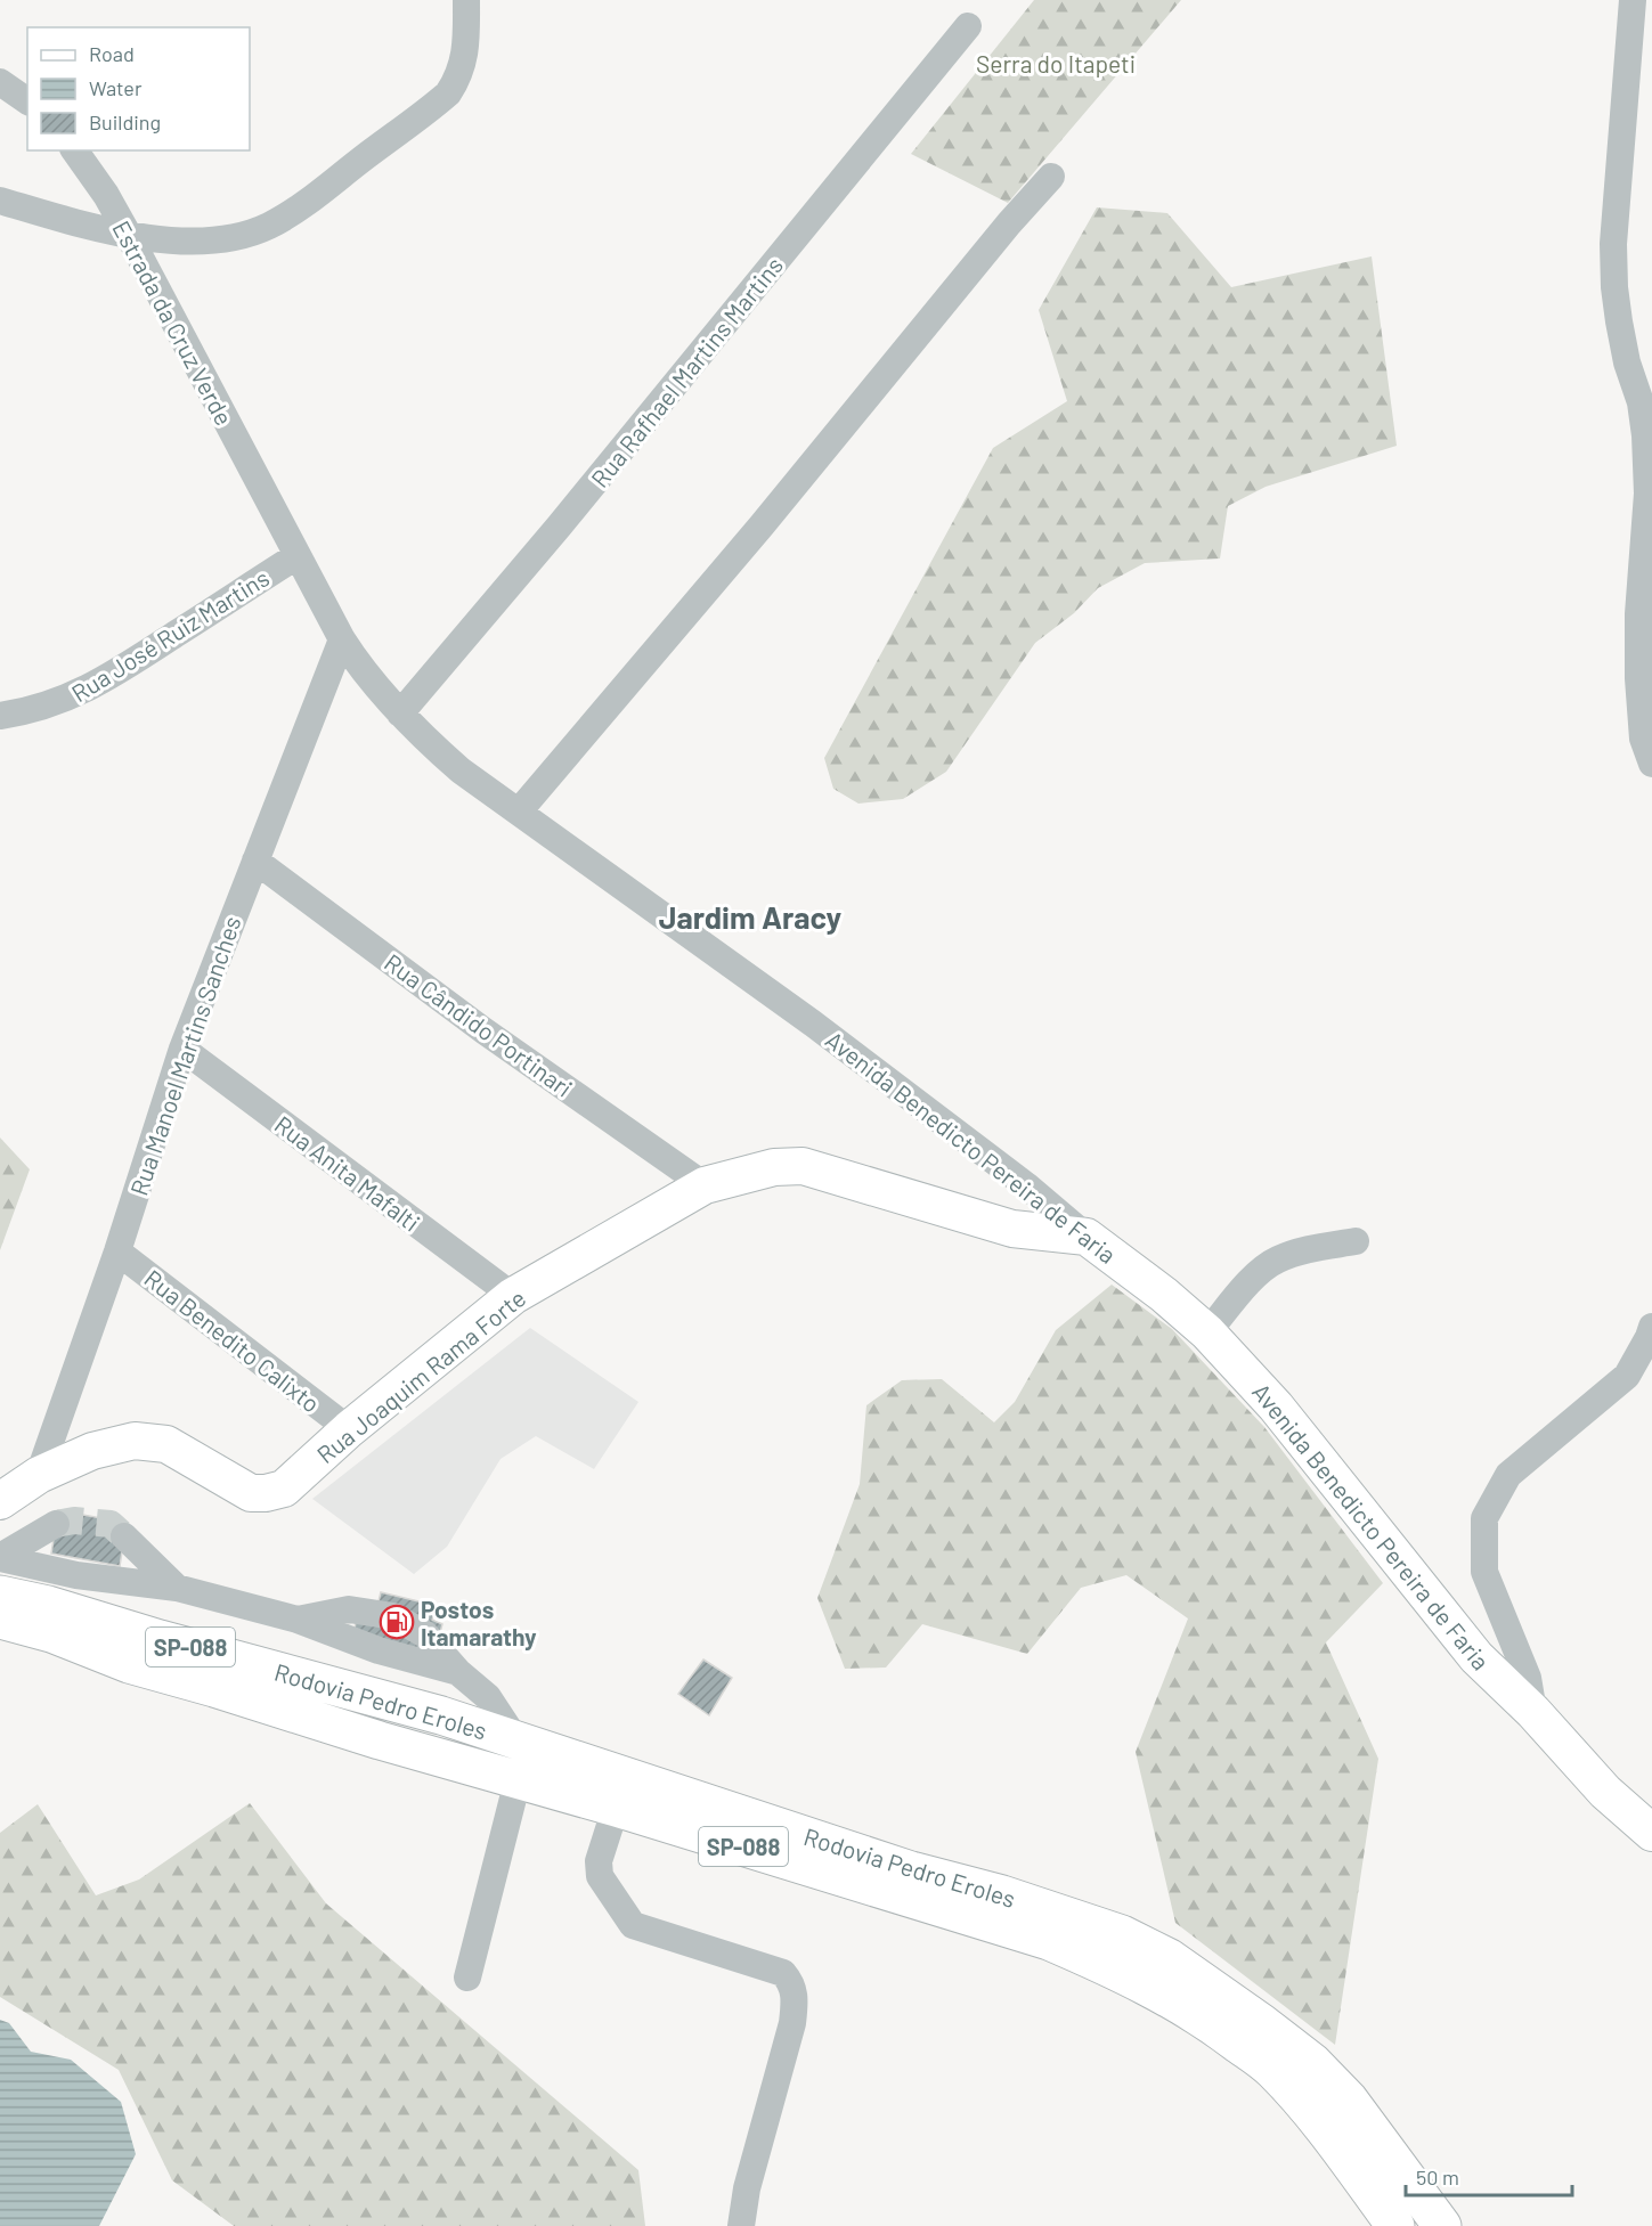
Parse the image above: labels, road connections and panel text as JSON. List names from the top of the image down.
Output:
{
  "streets": {
    "highway": ["SP-088", "Rodovia Pedro Eroles"],
    "main road": ["Avenida Benedicto Pereira de Faria", "Rua Joaquim Rama Forte"],
    "street": [
      "Estrada da Cruz Verde",
      "Rua Rafhael Martins Martins",
      "Rua José Ruiz Martins",
      "Rua Cândido Portinari",
      "Rua Manoel Martins Sanches",
      "Rua Anita Mafalti",
      "Rua Benedito Calixto"
    ]
  },
  "crossings": [
    ["Estrada da Cruz Verde", "Avenida Benedicto Pereira de Faria"],
    ["Rua Rafhael Martins Martins", "Avenida Benedicto Pereira de Faria"],
    ["Rua José Ruiz Martins", "Avenida Benedicto Pereira de Faria"],
    ["Rua Cândido Portinari", "Rua Manoel Martins Sanches"],
    ["Rua Cândido Portinari", "Rua Joaquim Rama Forte"],
    ["Rua Manoel Martins Sanches", "Avenida Benedicto Pereira de Faria"],
    ["Rua Manoel Martins Sanches", "Rua Anita Mafalti"],
    ["Rua Manoel Martins Sanches", "Rua Benedito Calixto"],
    ["Rua Manoel Martins Sanches", "Rua Joaquim Rama Forte"],
    ["Avenida Benedicto Pereira de Faria", "Rua Joaquim Rama Forte"],
    ["Rua Anita Mafalti", "Rua Joaquim Rama Forte"],
    ["Rua Benedito Calixto", "Rua Joaquim Rama Forte"]
  ],
  "districts": ["Jardim Aracy"],
  "parks": ["Serra do Itapeti"],
  "places": {
    "fuel station": ["Postos Itamarathy"]
  },
  "legend": ["Road", "Water", "Building"],
  "scale_bar": "50 m"
}
